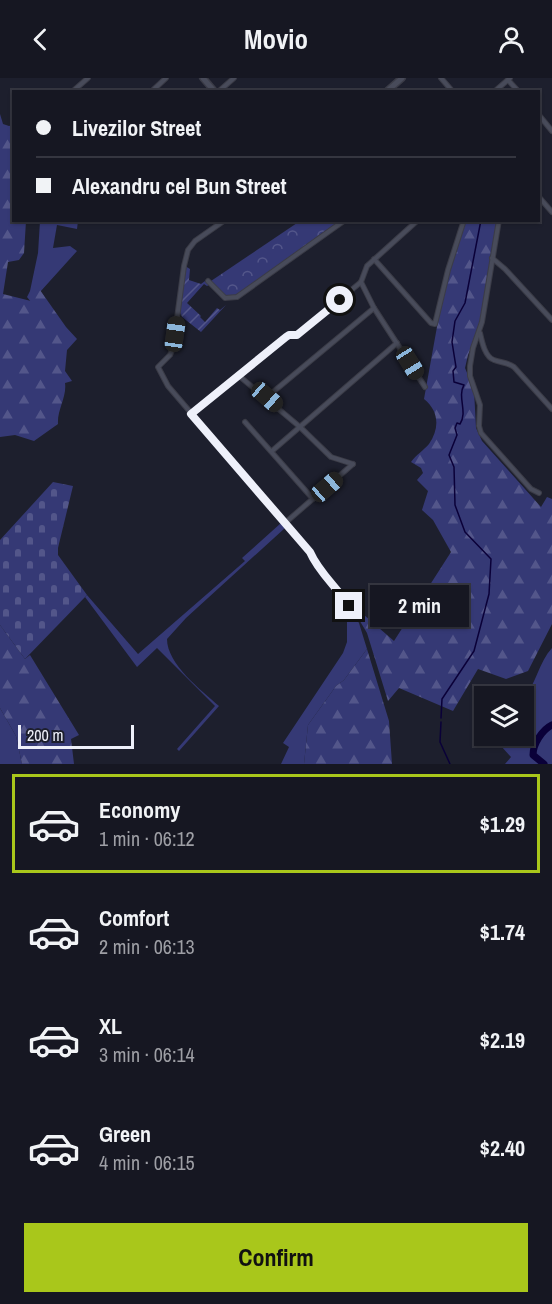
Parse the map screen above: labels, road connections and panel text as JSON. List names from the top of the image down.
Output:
{
  "scale_bar": "200 m",
  "page": {
    "header": "Movio",
    "banner": ["Livezilor Street", "Alexandru cel Bun Street"],
    "bubble": "2 min",
    "scale": "200 m",
    "list": [
      {
        "name": "Economy",
        "note": "1 min · 06:12",
        "value": "$1.29"
      },
      {
        "name": "Comfort",
        "note": "2 min · 06:13",
        "value": "$1.74"
      },
      {
        "name": "XL",
        "note": "3 min · 06:14",
        "value": "$2.19"
      },
      {
        "name": "Green",
        "note": "4 min · 06:15",
        "value": "$2.40"
      }
    ],
    "buttons": "Confirm"
  }
}
